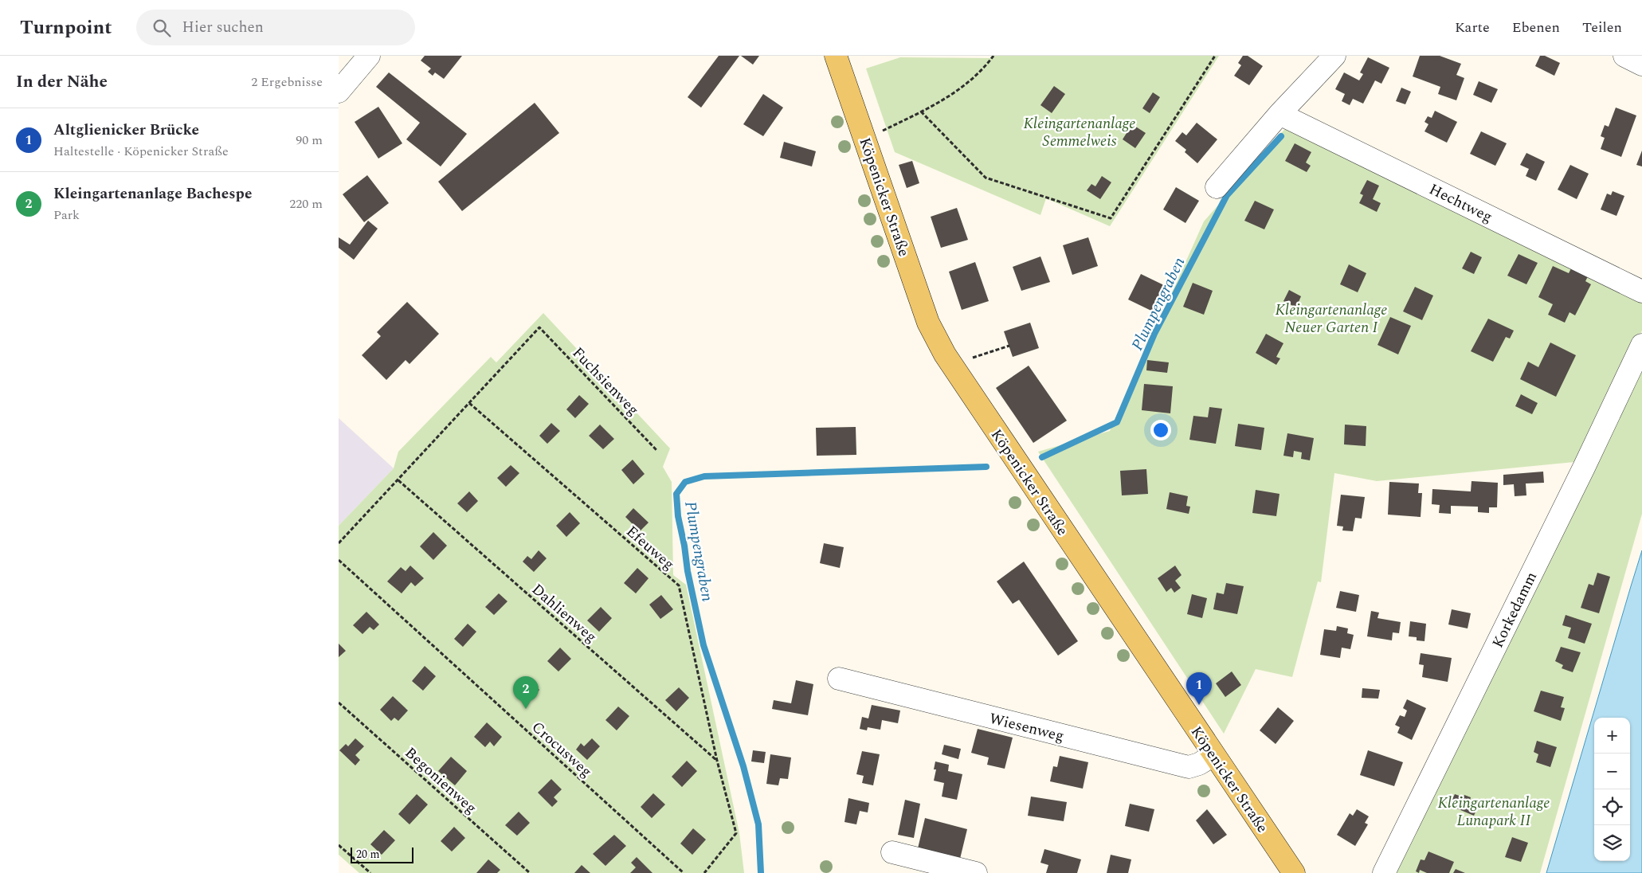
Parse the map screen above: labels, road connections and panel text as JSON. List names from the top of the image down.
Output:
{
  "streets": {
    "main road": ["Köpenicker Straße"],
    "street": ["Hechtweg", "Korkedamm", "Wiesenweg"],
    "path": [
      "Fuchsienweg",
      "Efeuweg",
      "Dahlienweg",
      "Crocusweg",
      "Begonienweg"
    ]
  },
  "crossings": [
    ["Köpenicker Straße", "Wiesenweg"],
    ["Fuchsienweg", "Efeuweg"],
    ["Efeuweg", "Dahlienweg"]
  ],
  "water": ["Plumpengraben"],
  "parks": ["Kleingartenanlage Semmelweis", "Kleingartenanlage Neuer Garten I", "Kleingartenanlage Lunapark II"],
  "scale_bar": "20 m",
  "page": {
    "header": "Turnpoint",
    "search": "Hier suchen",
    "nav": ["Karte", "Ebenen", "Teilen"],
    "heading": ["In der Nähe", "2 Ergebnisse"],
    "list": [
      {
        "mark": "1",
        "name": "Altglienicker Brücke",
        "note": "Haltestelle · Köpenicker Straße",
        "value": "90 m"
      },
      {
        "mark": "2",
        "name": "Kleingartenanlage Bachespe",
        "note": "Park",
        "value": "220 m"
      }
    ],
    "pins": ["1", "2"],
    "map_buttons": ["+", "−"],
    "scale": "20 m"
  }
}
